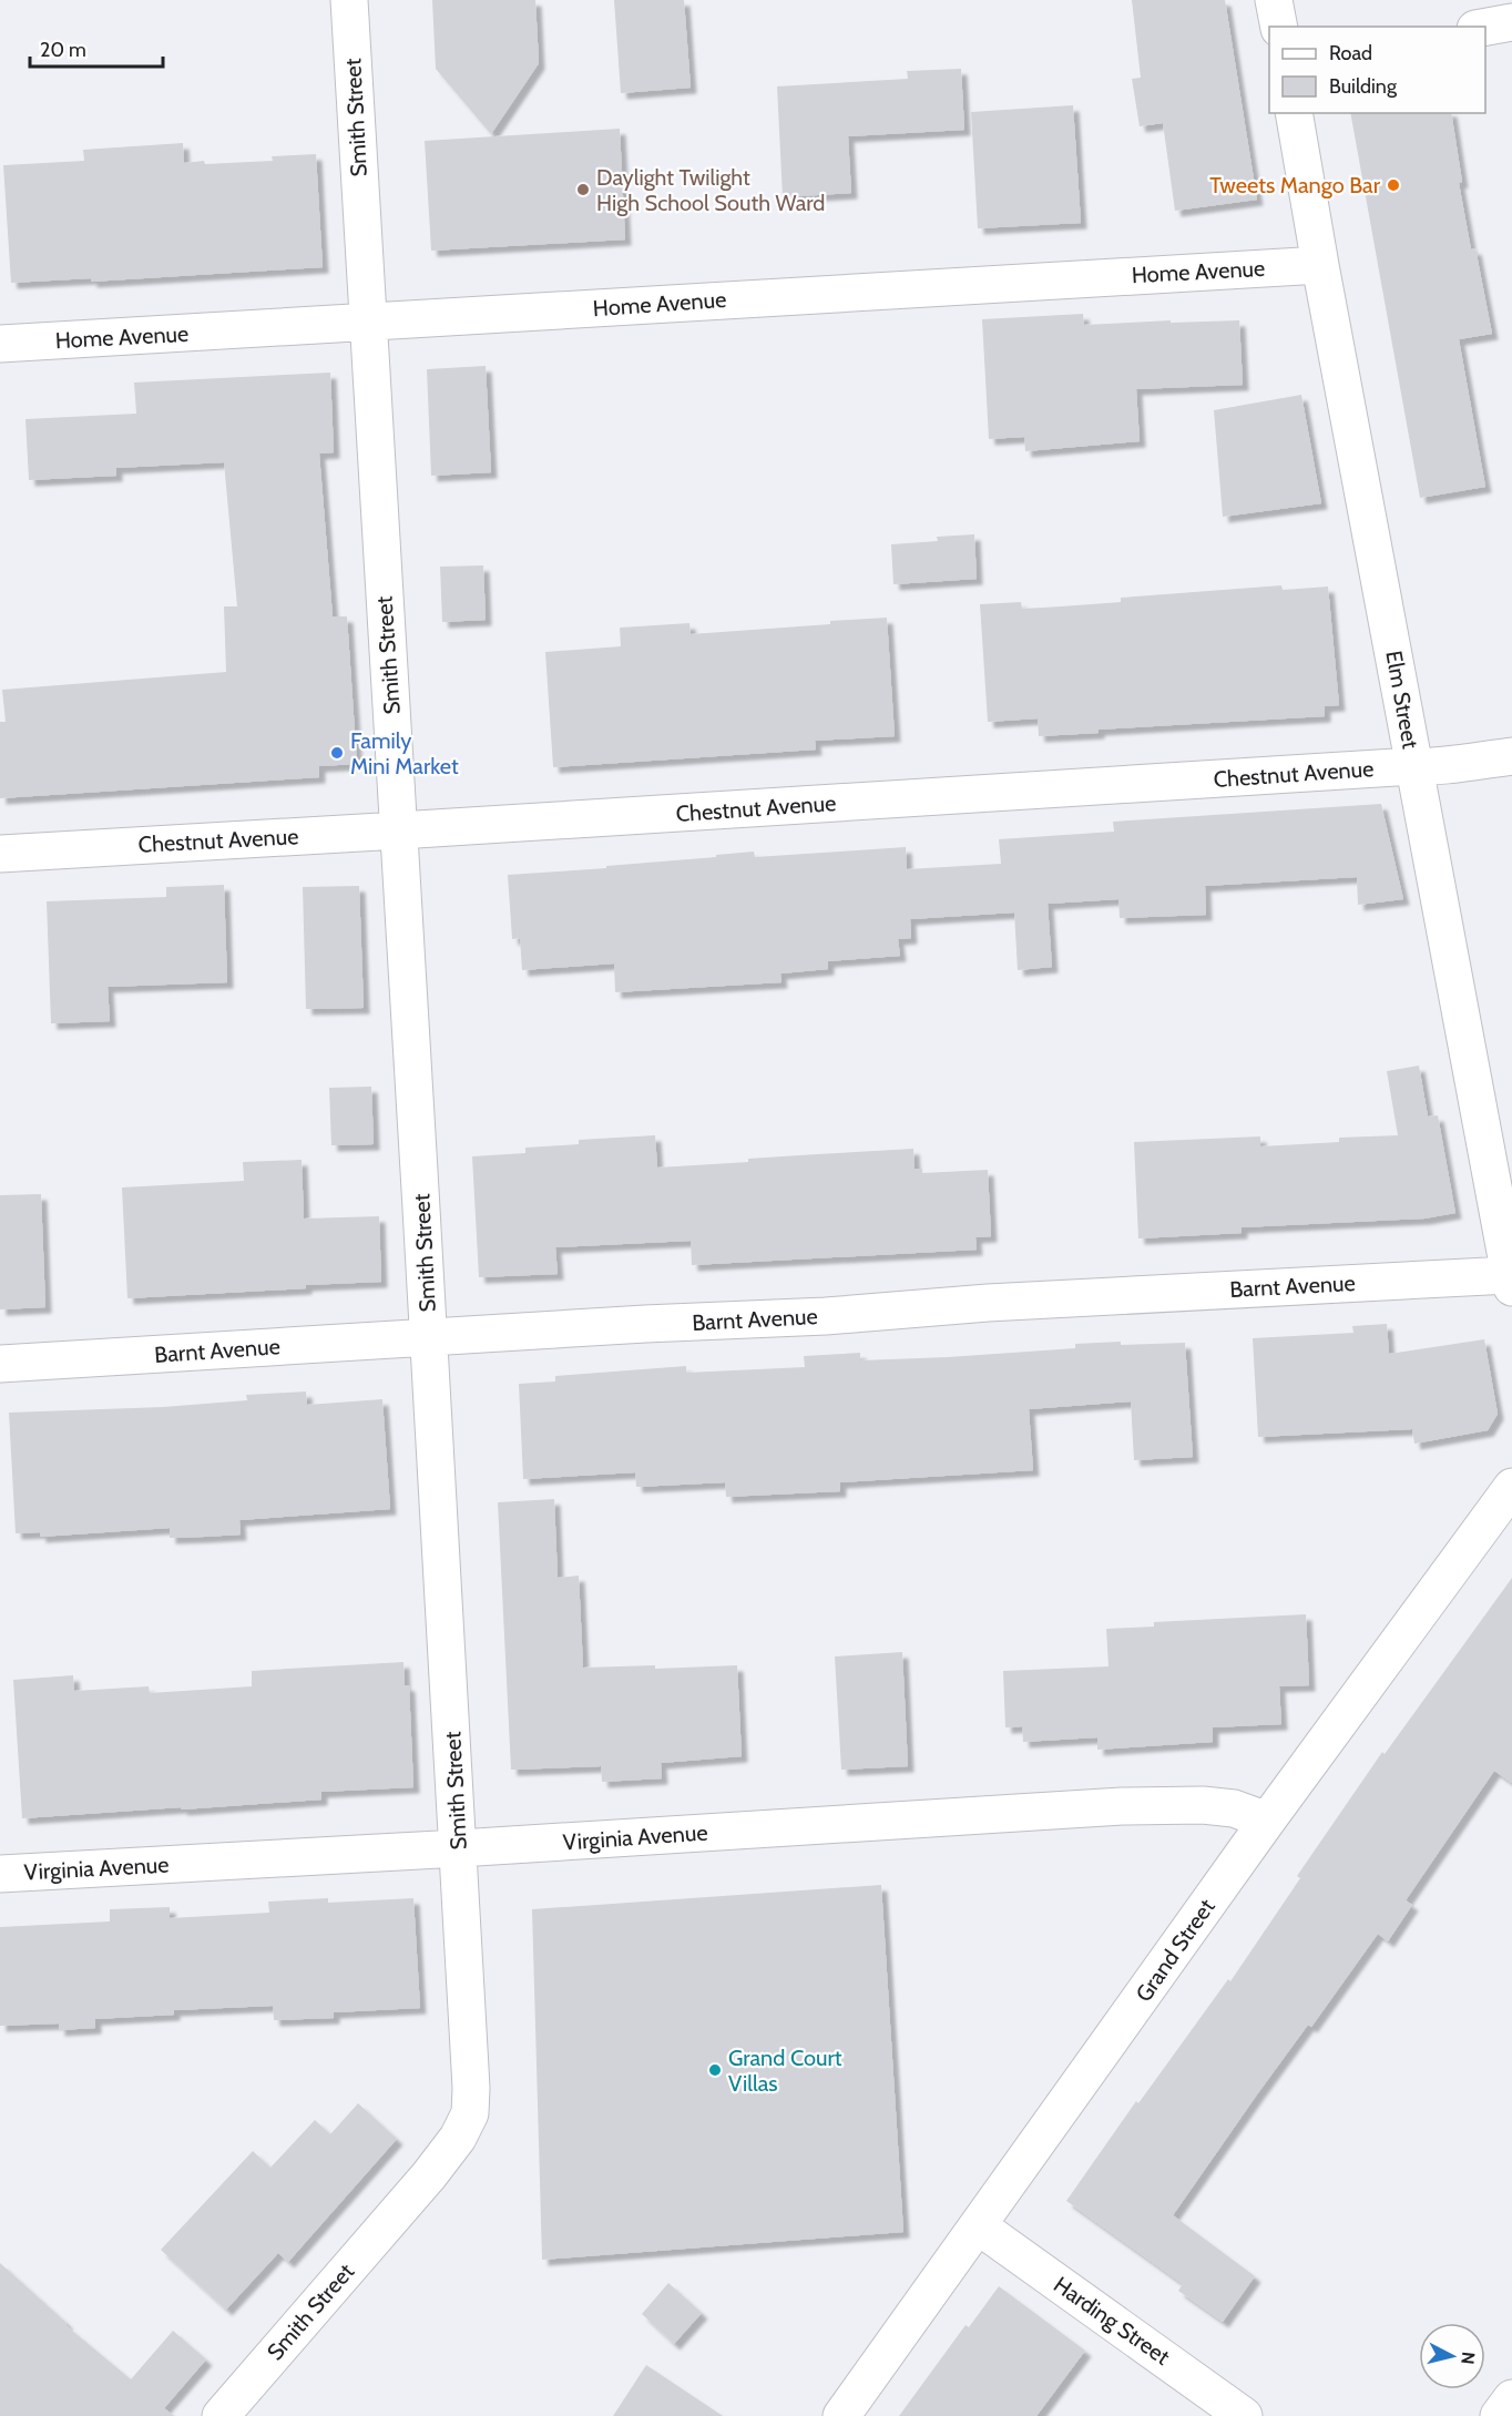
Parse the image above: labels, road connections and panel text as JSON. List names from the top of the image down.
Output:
{
  "streets": {
    "street": [
      "Smith Street",
      "Home Avenue",
      "Elm Street",
      "Chestnut Avenue",
      "Barnt Avenue",
      "Virginia Avenue",
      "Grand Street",
      "Harding Street"
    ]
  },
  "crossings": [
    ["Smith Street", "Home Avenue"],
    ["Smith Street", "Chestnut Avenue"],
    ["Smith Street", "Barnt Avenue"],
    ["Smith Street", "Virginia Avenue"],
    ["Home Avenue", "Elm Street"],
    ["Elm Street", "Chestnut Avenue"],
    ["Elm Street", "Barnt Avenue"],
    ["Virginia Avenue", "Grand Street"],
    ["Grand Street", "Harding Street"]
  ],
  "places": [
    "Tweets Mango Bar",
    "Daylight Twilight High School South Ward",
    "Family Mini Market",
    "Grand Court Villas"
  ],
  "legend": ["Road", "Building"],
  "scale_bar": "20 m",
  "north": "right"
}
